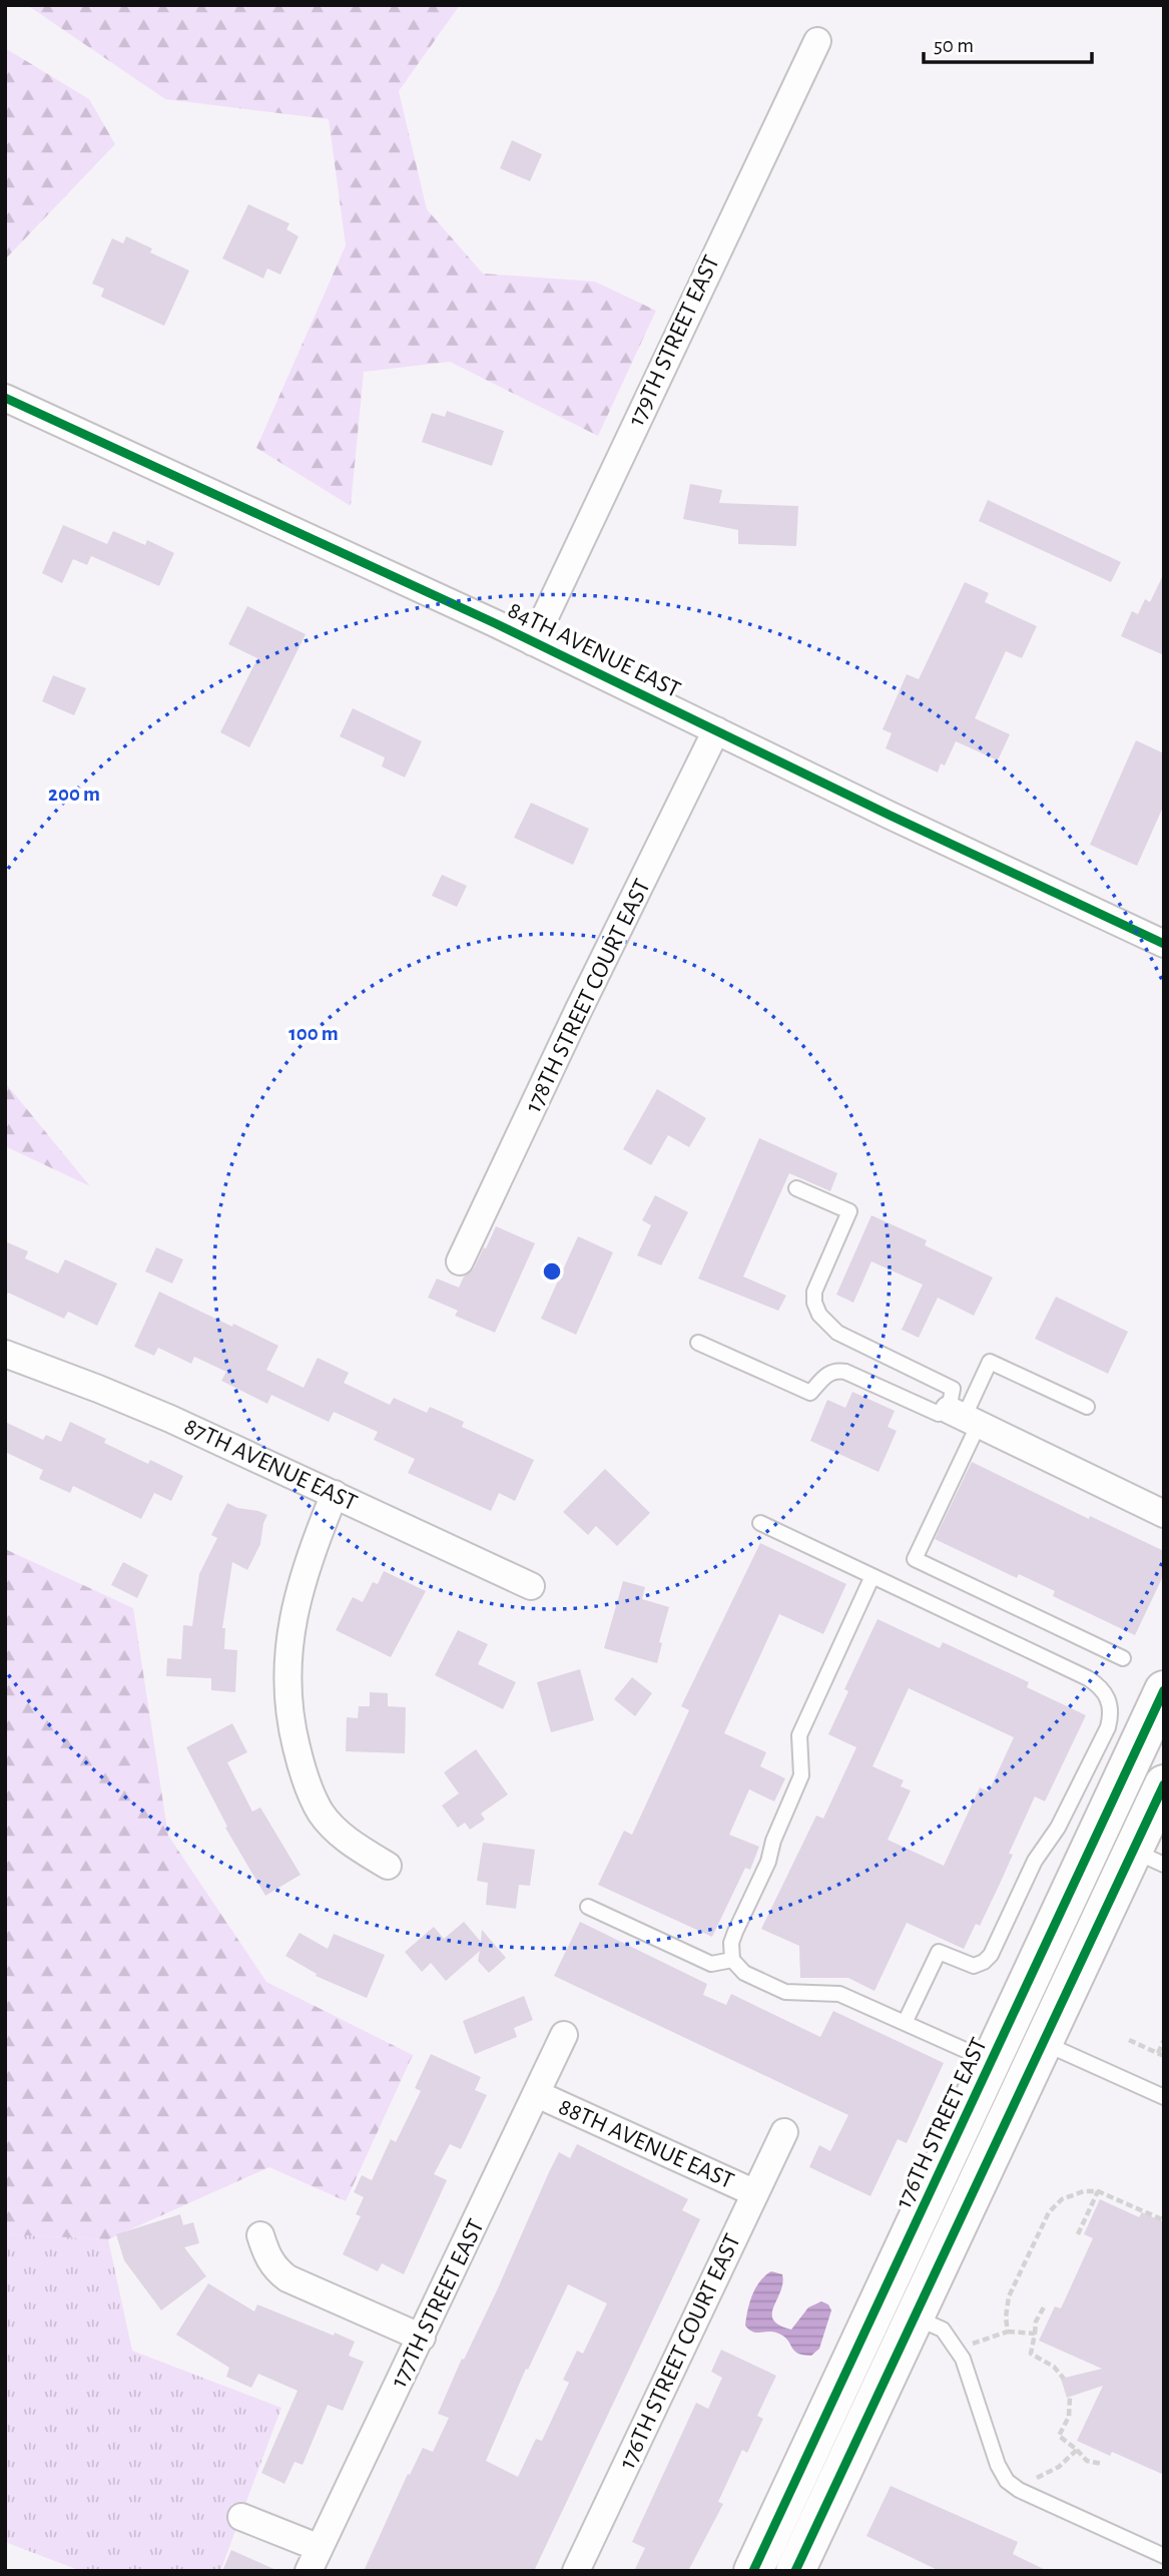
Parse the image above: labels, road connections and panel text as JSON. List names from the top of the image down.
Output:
{
  "streets": {
    "main road": ["176TH STREET EAST"],
    "street": [
      "179TH STREET EAST",
      "84TH AVENUE EAST",
      "178TH STREET COURT EAST",
      "87TH AVENUE EAST",
      "88TH AVENUE EAST",
      "177TH STREET EAST",
      "176TH STREET COURT EAST"
    ]
  },
  "crossings": [
    ["179TH STREET EAST", "84TH AVENUE EAST"],
    ["84TH AVENUE EAST", "178TH STREET COURT EAST"],
    ["88TH AVENUE EAST", "177TH STREET EAST"],
    ["88TH AVENUE EAST", "176TH STREET COURT EAST"]
  ],
  "scale_bar": "50 m",
  "rings": ["200 m", "100 m"]
}
